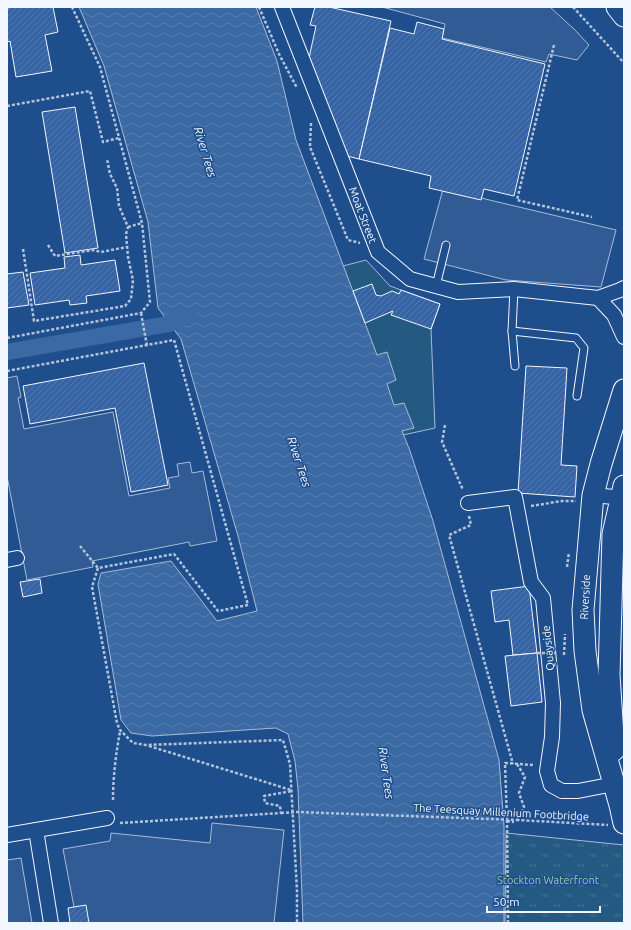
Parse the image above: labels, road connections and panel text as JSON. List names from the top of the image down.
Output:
{
  "streets": {
    "main road": ["Riverside"],
    "street": ["Moat Street", "Quayside"],
    "path": ["The Teesquay Millenium Footbridge"]
  },
  "crossings": [
    ["Riverside", "Quayside"],
    ["Riverside", "The Teesquay Millenium Footbridge"]
  ],
  "water": ["River Tees"],
  "parks": ["Stockton Waterfront"],
  "scale_bar": "50 m"
}
